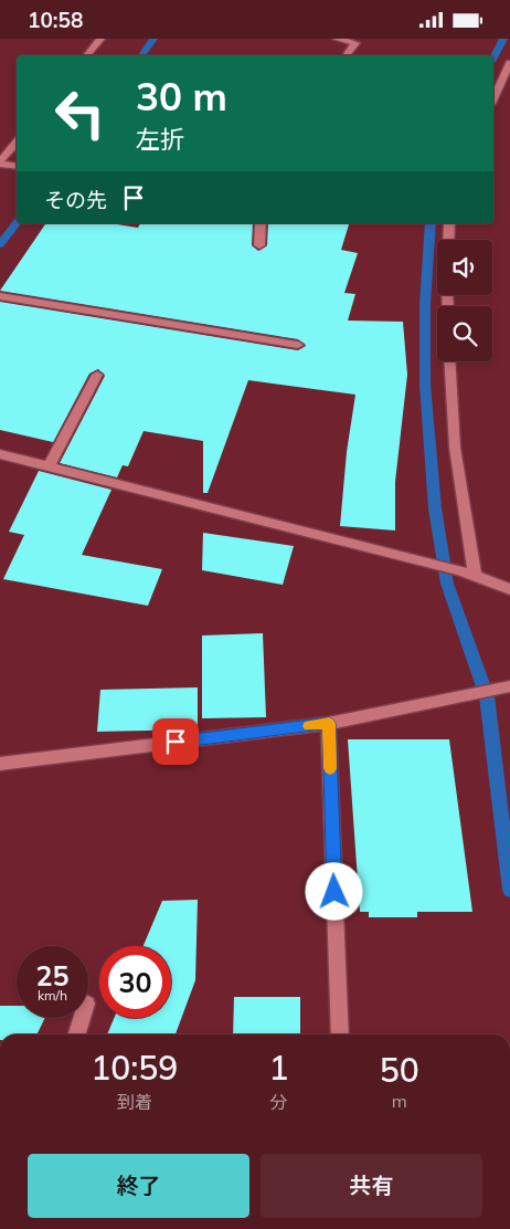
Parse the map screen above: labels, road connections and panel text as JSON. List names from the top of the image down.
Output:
{
  "page": {
    "status": "10:58",
    "turn": ["30 m", "左折"],
    "then": "その先",
    "speed": "25 km/h",
    "limit": "30",
    "eta": [
      "10:59",
      "到着",
      "1",
      "分",
      "50",
      "m"
    ],
    "buttons": ["終了", "共有"]
  }
}
